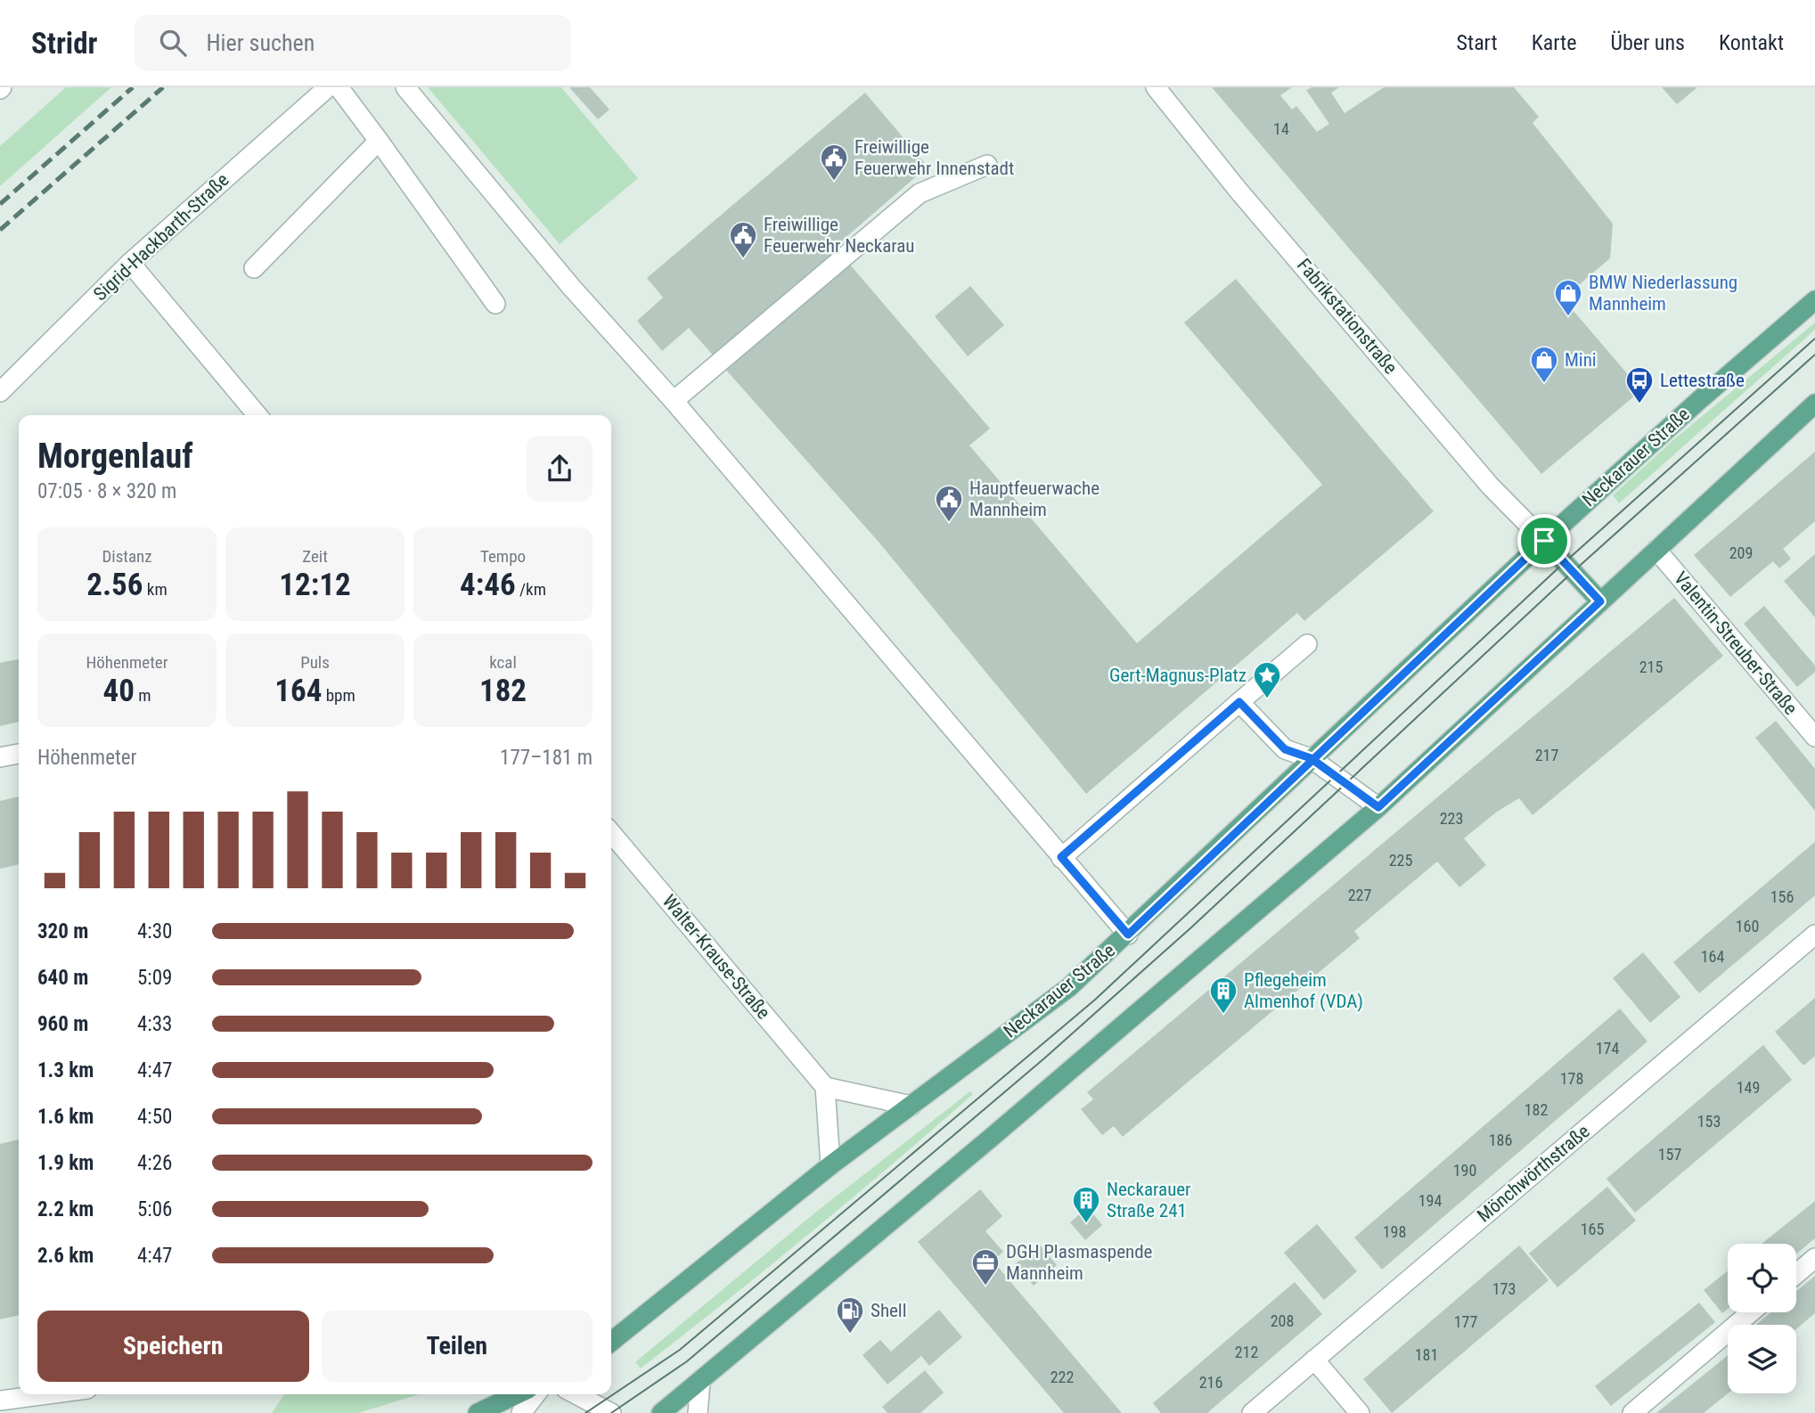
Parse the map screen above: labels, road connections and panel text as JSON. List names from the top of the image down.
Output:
{
  "streets": {
    "main road": ["Neckarauer Straße"],
    "street": [
      "Sigrid-Hackbarth-Straße",
      "Fabrikstationstraße",
      "Valentin-Streuber-Straße",
      "Walter-Krause-Straße",
      "Mönchwörthstraße"
    ]
  },
  "crossings": [
    ["Fabrikstationstraße", "Neckarauer Straße"]
  ],
  "places": {
    "public building": ["Freiwillige Feuerwehr Innenstadt", "Freiwillige Feuerwehr Neckarau", "Hauptfeuerwache Mannheim"],
    "shop": ["BMW Niederlassung Mannheim", "Mini"],
    "bus stop": ["Lettestraße"],
    "place": ["Gert-Magnus-Platz"],
    "building": ["Pflegeheim Almenhof (VDA)", "Neckarauer Straße 241"],
    "office": ["DGH Plasmaspende Mannheim"],
    "fuel station": ["Shell"]
  },
  "house_numbers": [
    "14",
    "209",
    "215",
    "217",
    "223",
    "225",
    "227",
    "156",
    "160",
    "164",
    "174",
    "178",
    "149",
    "182",
    "153",
    "186",
    "157",
    "190",
    "194",
    "165",
    "198",
    "173",
    "208",
    "177",
    "212",
    "181",
    "222",
    "216"
  ],
  "page": {
    "header": "Stridr",
    "search": "Hier suchen",
    "nav": [
      "Start",
      "Karte",
      "Über uns",
      "Kontakt"
    ],
    "heading": ["Morgenlauf", "07:05 · 8 × 320 m"],
    "stats": [
      ["Distanz", "2.56 km"],
      ["Zeit", "12:12"],
      ["Tempo", "4:46 /km"],
      ["Höhenmeter", "40 m"],
      ["Puls", "164 bpm"],
      ["kcal", "182"]
    ],
    "chart": ["Höhenmeter", "177–181 m"],
    "list": [
      {
        "name": "320 m",
        "note": "4:30"
      },
      {
        "name": "640 m",
        "note": "5:09"
      },
      {
        "name": "960 m",
        "note": "4:33"
      },
      {
        "name": "1.3 km",
        "note": "4:47"
      },
      {
        "name": "1.6 km",
        "note": "4:50"
      },
      {
        "name": "1.9 km",
        "note": "4:26"
      },
      {
        "name": "2.2 km",
        "note": "5:06"
      },
      {
        "name": "2.6 km",
        "note": "4:47"
      }
    ],
    "buttons": ["Speichern", "Teilen"]
  }
}
